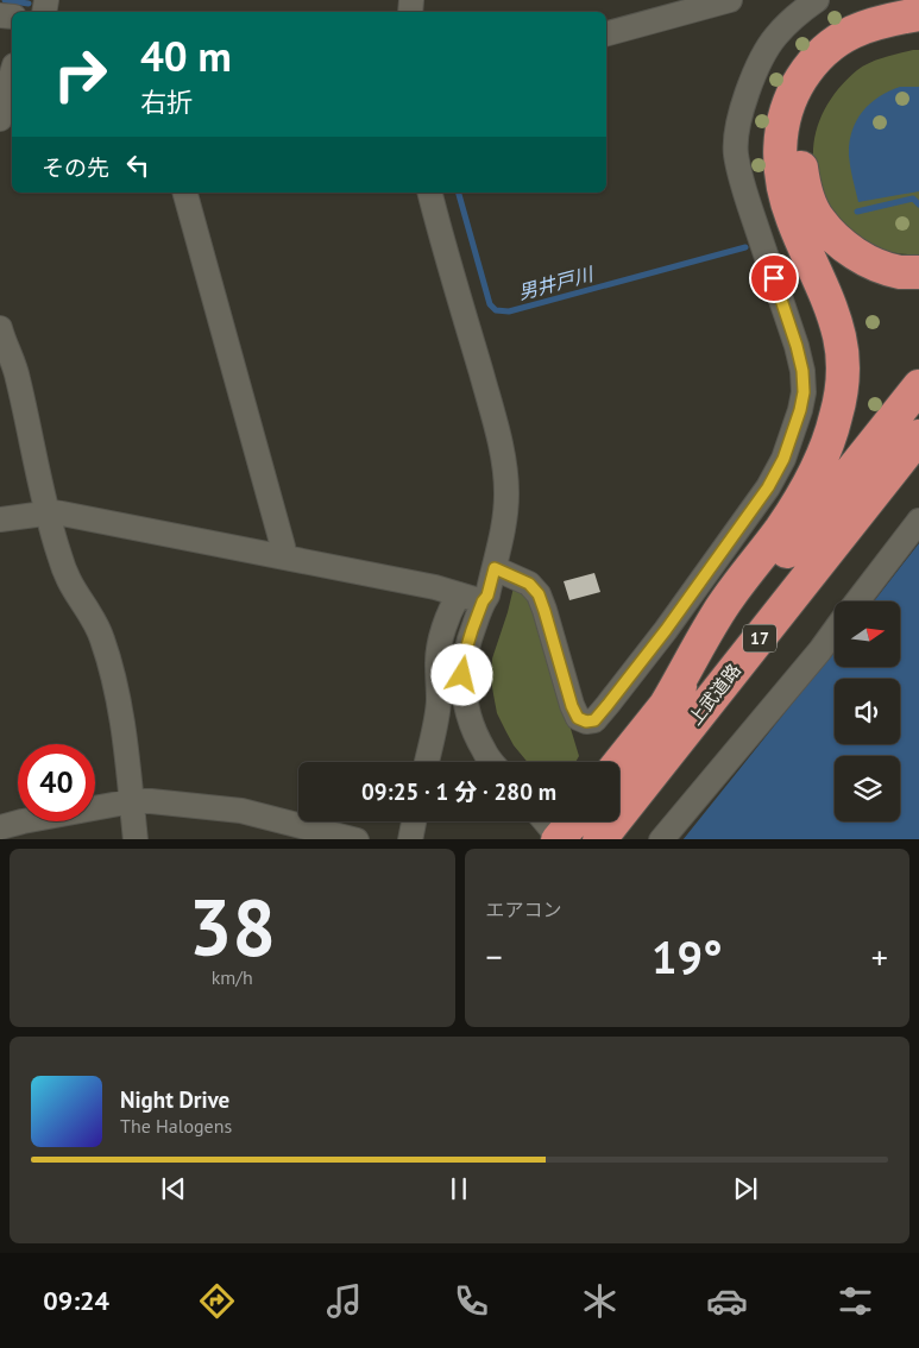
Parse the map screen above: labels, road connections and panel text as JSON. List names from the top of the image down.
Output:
{
  "streets": {
    "highway": ["17", "上武道路"]
  },
  "water": ["男井戸川"],
  "north": "right",
  "page": {
    "turn": ["40 m", "右折"],
    "then": "その先",
    "limit": "40",
    "trip": "09:25 · 1 分 · 280 m",
    "tile": [
      ["38", "km/h"],
      "エアコン"
    ],
    "heat": ["−", "19°", "+"],
    "song": ["Night Drive", "The Halogens"],
    "tabs": "09:24"
  }
}
